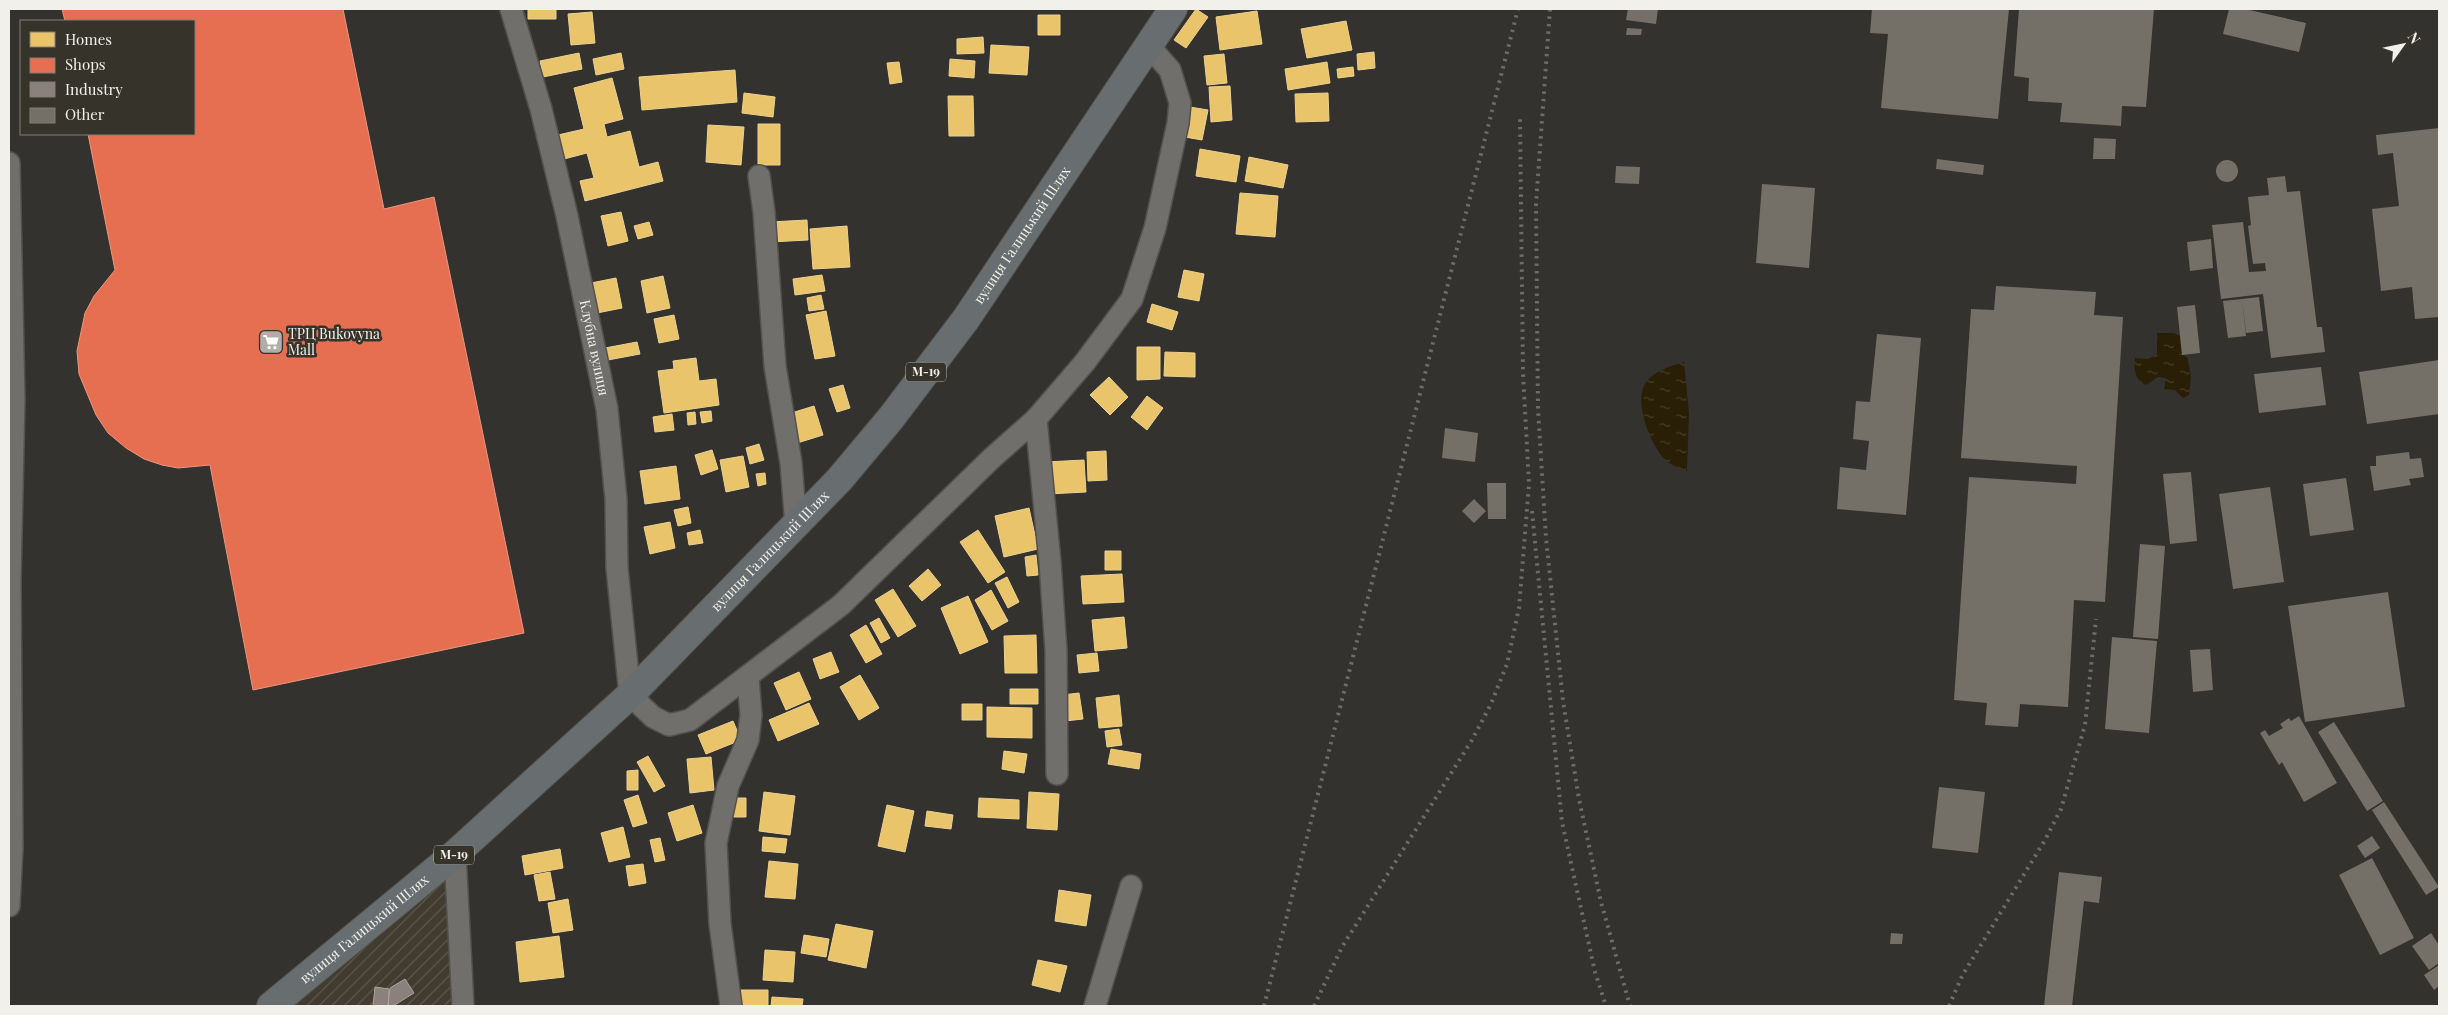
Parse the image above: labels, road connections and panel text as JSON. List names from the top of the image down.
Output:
{
  "streets": {
    "highway": ["вулиця Галицький Шлях", "М-19"],
    "street": ["Клубна вулиця"]
  },
  "crossings": [
    ["вулиця Галицький Шлях", "Клубна вулиця"]
  ],
  "places": {
    "supermarket": ["ТРЦ Bukovyna Mall"]
  },
  "legend": [
    "Homes",
    "Shops",
    "Industry",
    "Other"
  ],
  "north": "top right"
}
